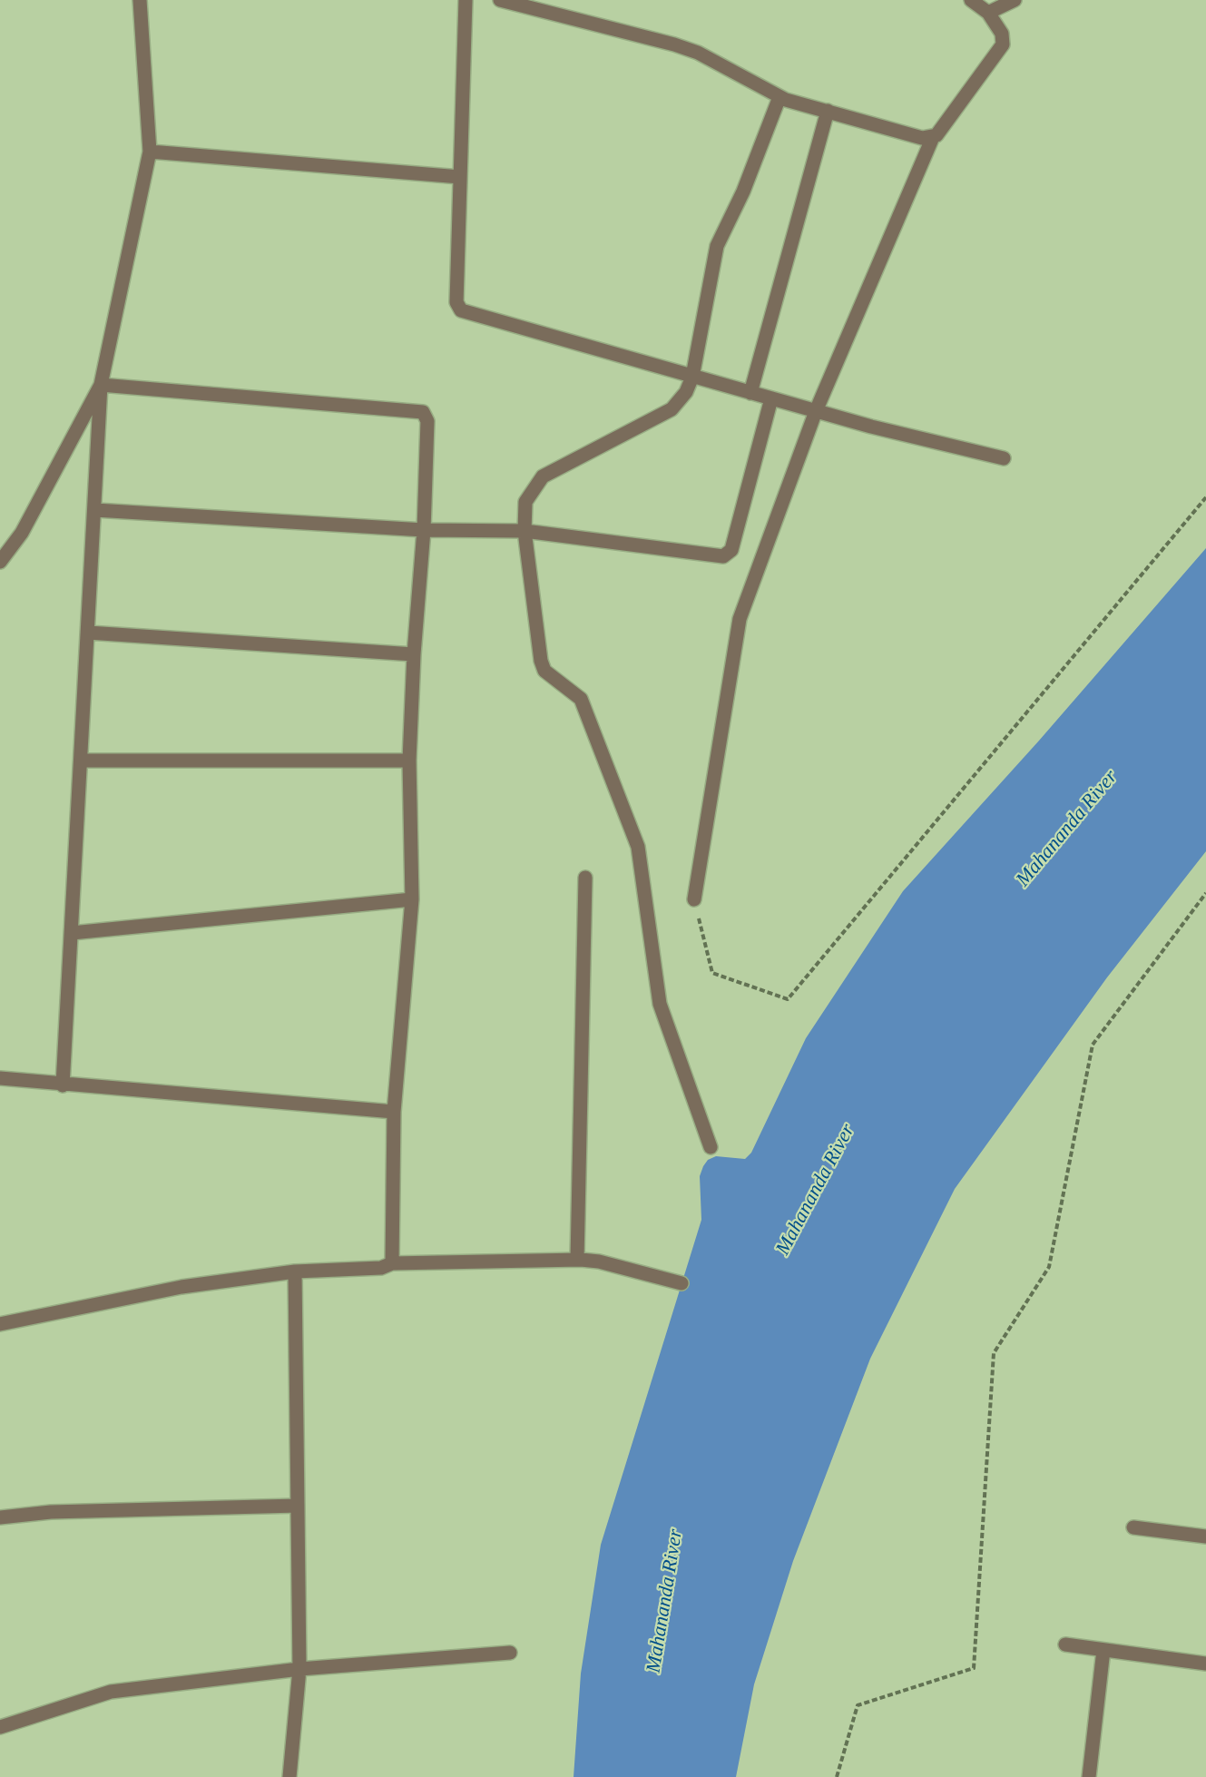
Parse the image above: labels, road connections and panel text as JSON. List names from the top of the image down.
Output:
{
  "water": ["Mahananda River"]
}
